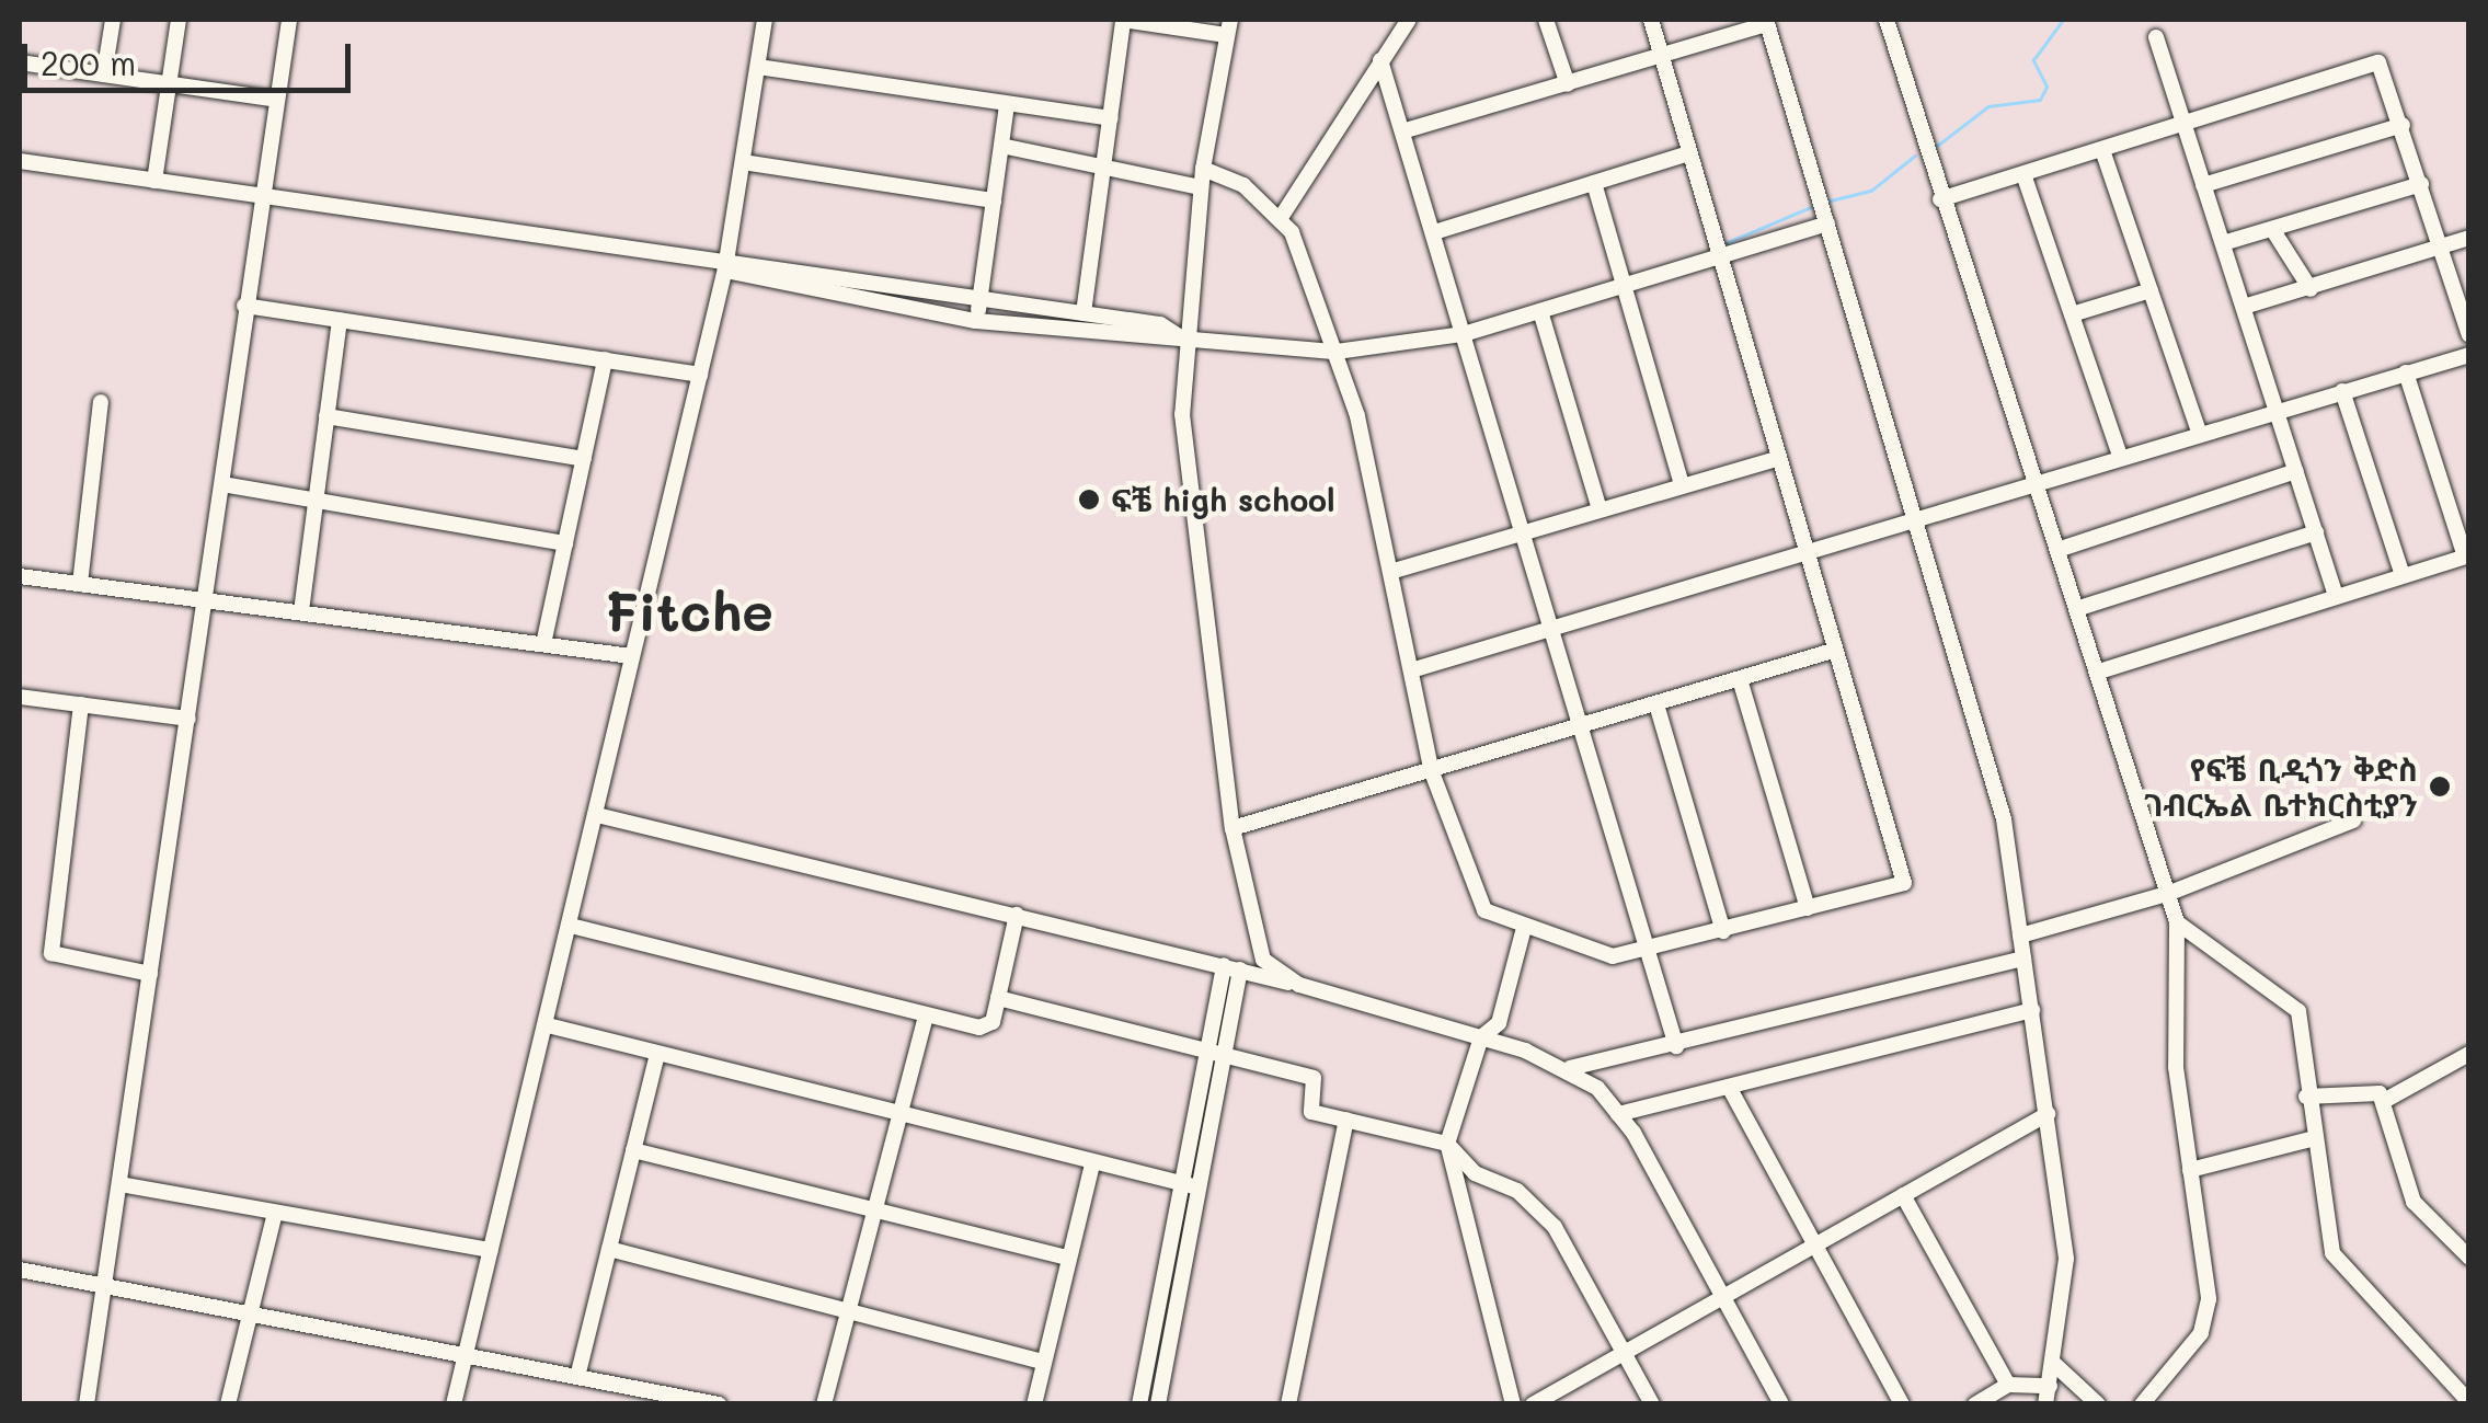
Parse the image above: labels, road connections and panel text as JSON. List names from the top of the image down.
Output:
{
  "districts": ["Fitche"],
  "places": ["ፍቼ high school", "የፍቼ ቢዲጎን ቅድስ ገብርኤል ቤተክርስቲያን"],
  "scale_bar": "200 m"
}
